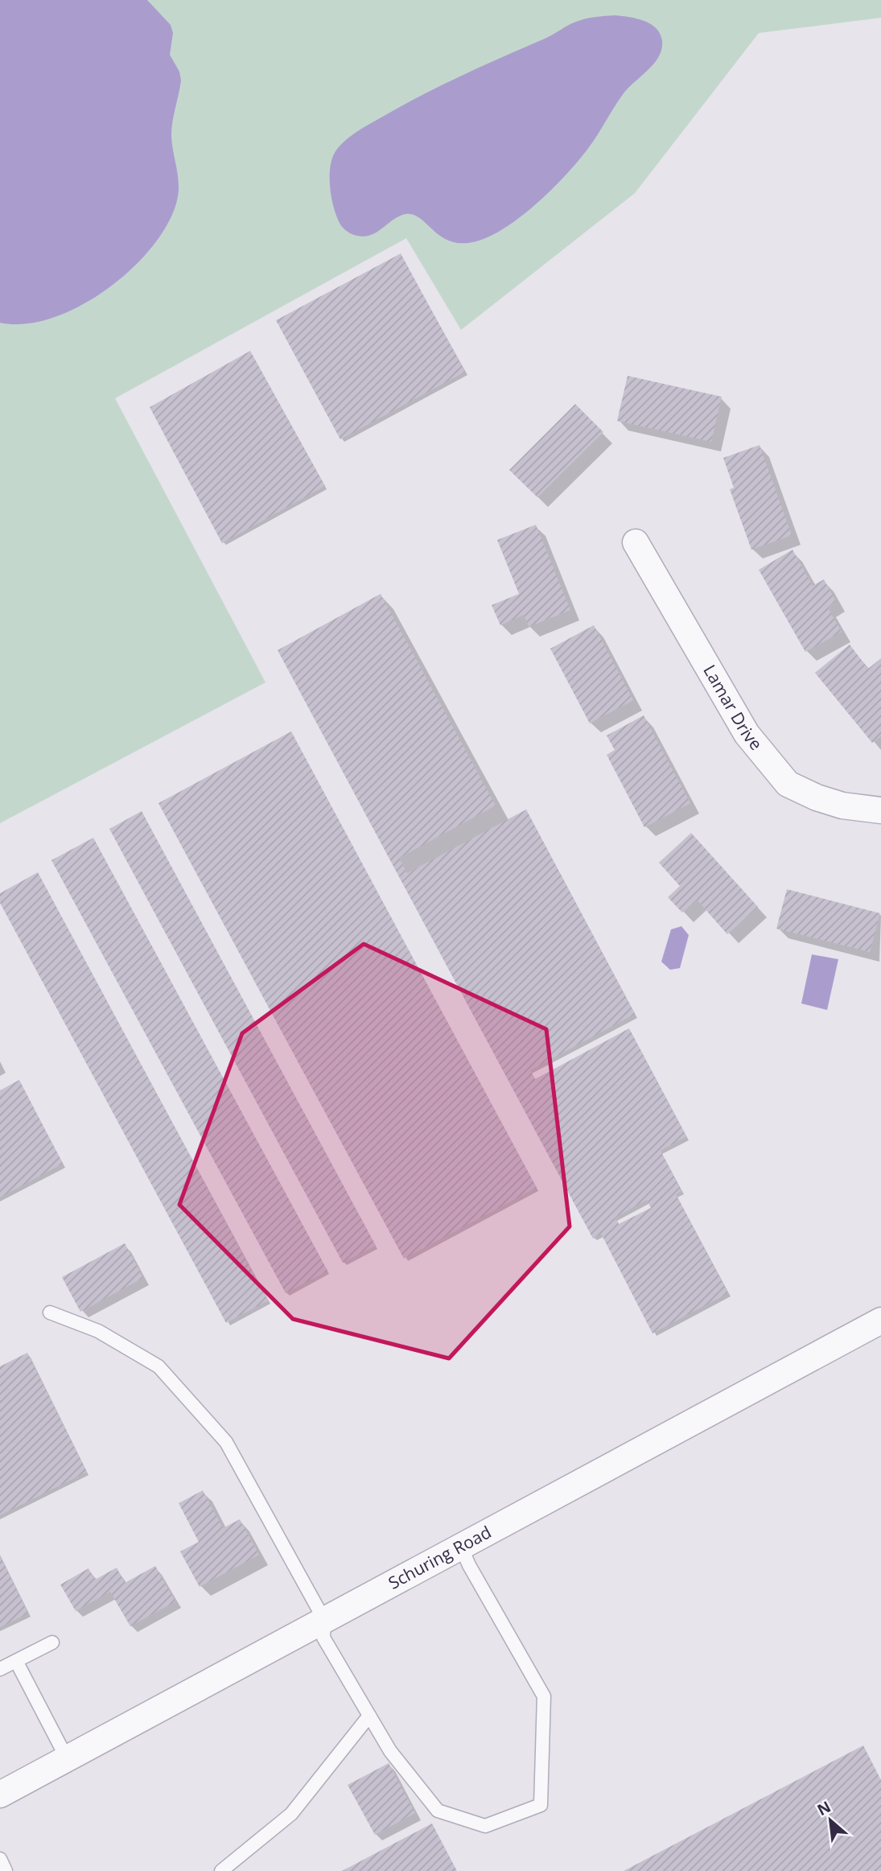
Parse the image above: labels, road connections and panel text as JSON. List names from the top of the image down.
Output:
{
  "streets": {
    "street": ["Lamar Drive", "Schuring Road"]
  },
  "north": "top left"
}
